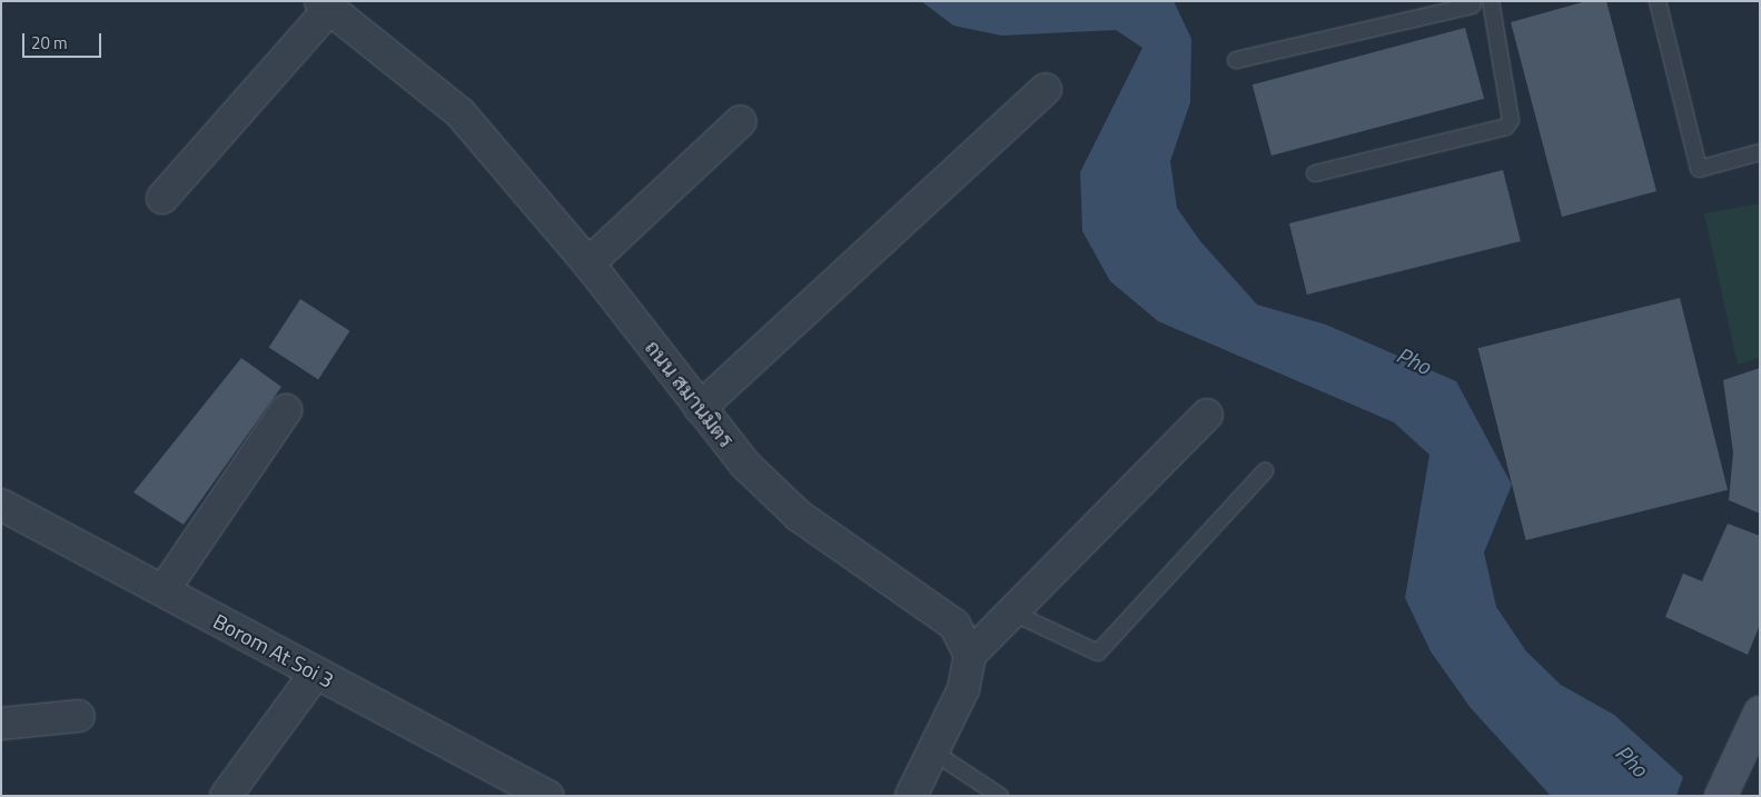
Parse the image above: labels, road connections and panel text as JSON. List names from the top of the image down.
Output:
{
  "streets": {
    "street": ["ถนน สมานมิตร", "Borom At Soi 3"]
  },
  "water": ["Pho"],
  "scale_bar": "20 m"
}
